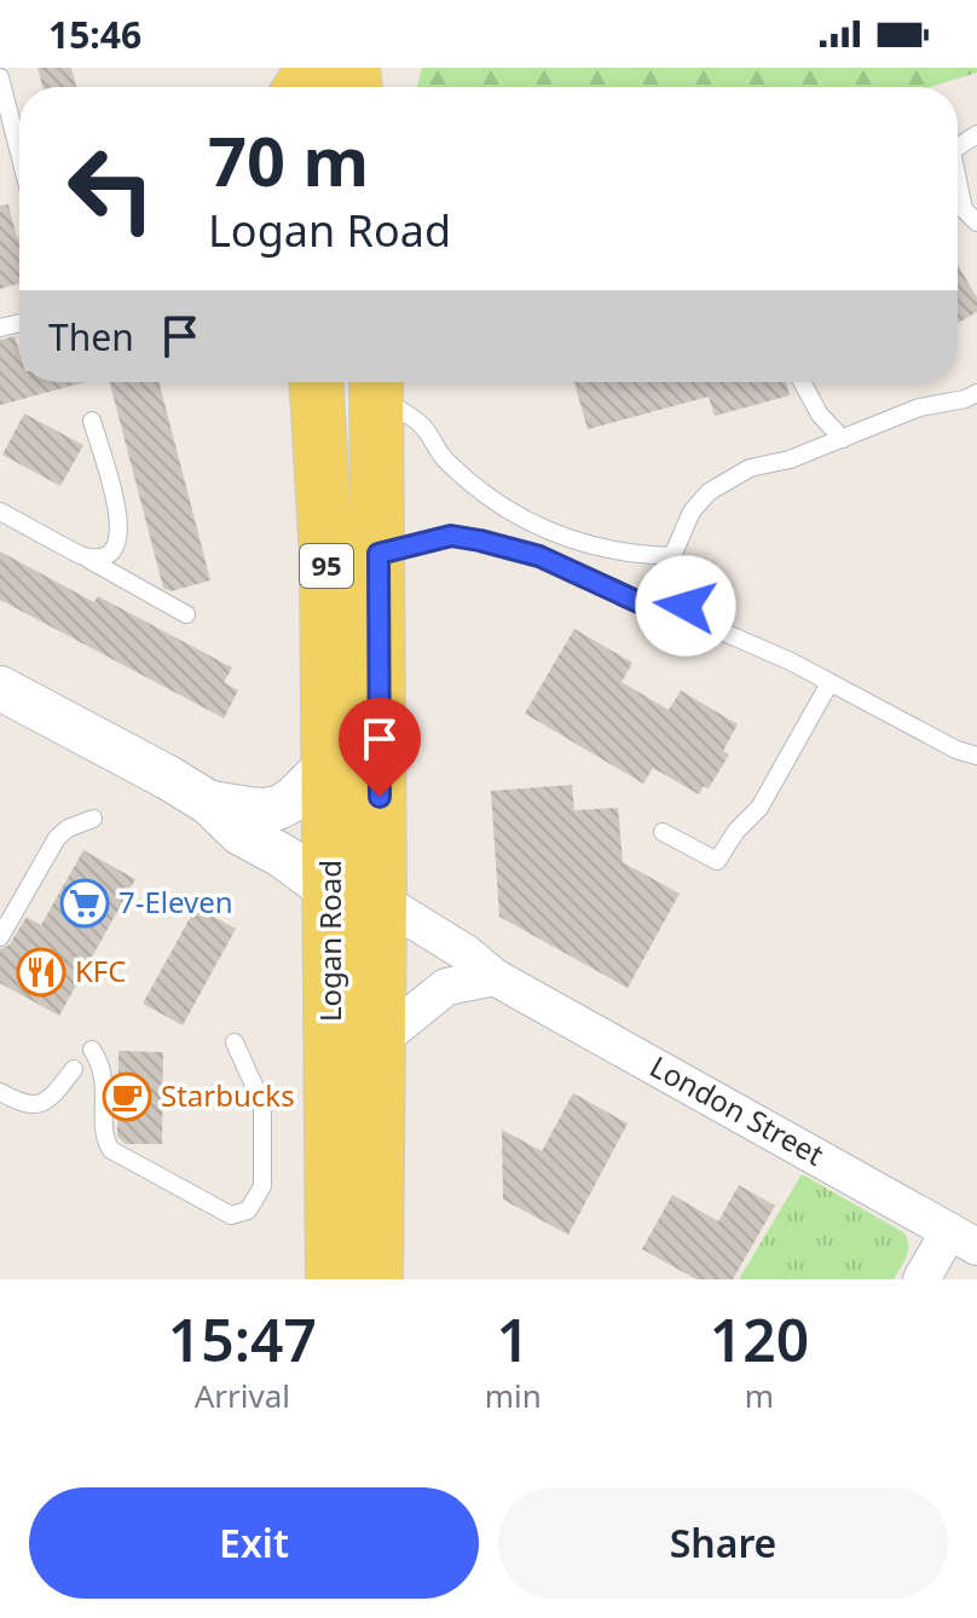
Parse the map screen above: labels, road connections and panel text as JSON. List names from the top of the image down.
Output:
{
  "streets": {
    "main road": ["95", "Logan Road"],
    "street": ["London Street"]
  },
  "crossings": [
    ["Logan Road", "London Street"]
  ],
  "places": {
    "supermarket": ["7-Eleven"],
    "restaurant": ["KFC"],
    "cafe": ["Starbucks"]
  },
  "page": {
    "status": "15:46",
    "turn": ["70 m", "Logan Road"],
    "then": "Then",
    "eta": [
      "15:47",
      "Arrival",
      "1",
      "min",
      "120",
      "m"
    ],
    "buttons": ["Exit", "Share"]
  }
}
